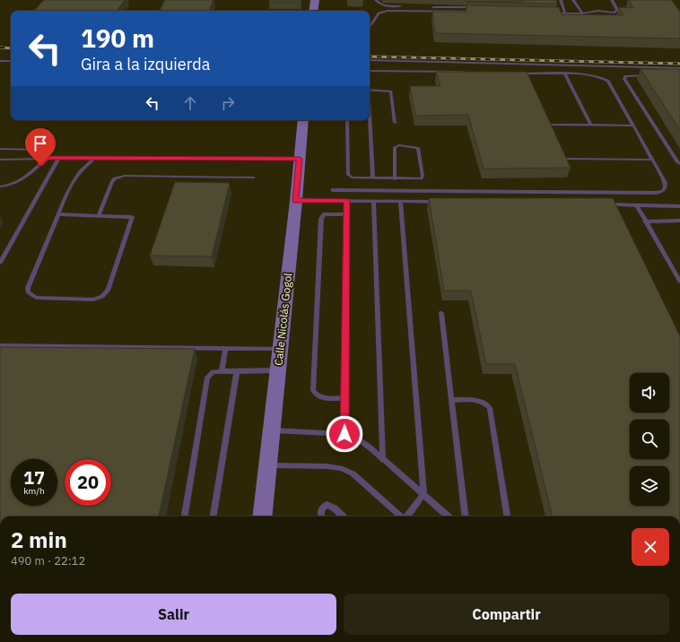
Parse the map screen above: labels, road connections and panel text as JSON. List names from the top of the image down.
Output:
{
  "streets": {
    "street": ["Calle Nicolás Gogol"]
  },
  "page": {
    "turn": ["190 m", "Gira a la izquierda"],
    "speed": "17 km/h",
    "limit": "20",
    "heading": ["2 min", "490 m · 22:12"],
    "buttons": ["Salir", "Compartir"]
  }
}
